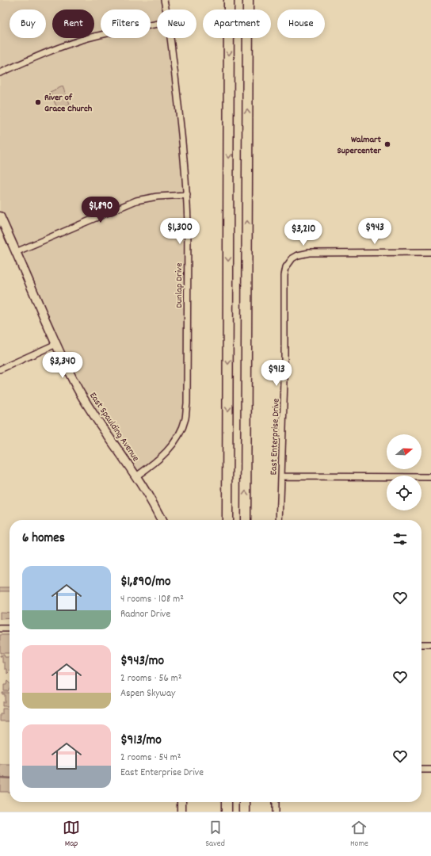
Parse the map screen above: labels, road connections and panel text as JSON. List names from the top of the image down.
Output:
{
  "streets": {
    "street": ["Dunlap Drive", "East Spaulding Avenue", "East Enterprise Drive"]
  },
  "crossings": [
    ["Dunlap Drive", "East Spaulding Avenue"]
  ],
  "places": ["River of Grace Church", "Walmart Supercenter"],
  "north": "right",
  "page": {
    "chip": [
      "Buy",
      "Rent",
      "Filters",
      "New",
      "Apartment",
      "House"
    ],
    "price": [
      "$1,890",
      "$1,300",
      "$943",
      "$3,210",
      "$3,340",
      "$913"
    ],
    "heading": "6 homes",
    "list": [
      {
        "name": "$1,890/mo",
        "note": "4 rooms · 108 m² · Radnor Drive"
      },
      {
        "name": "$943/mo",
        "note": "2 rooms · 56 m² · Aspen Skyway"
      },
      {
        "name": "$913/mo",
        "note": "2 rooms · 54 m² · East Enterprise Drive"
      }
    ],
    "tabs": ["Map", "Saved", "Home"]
  }
}
